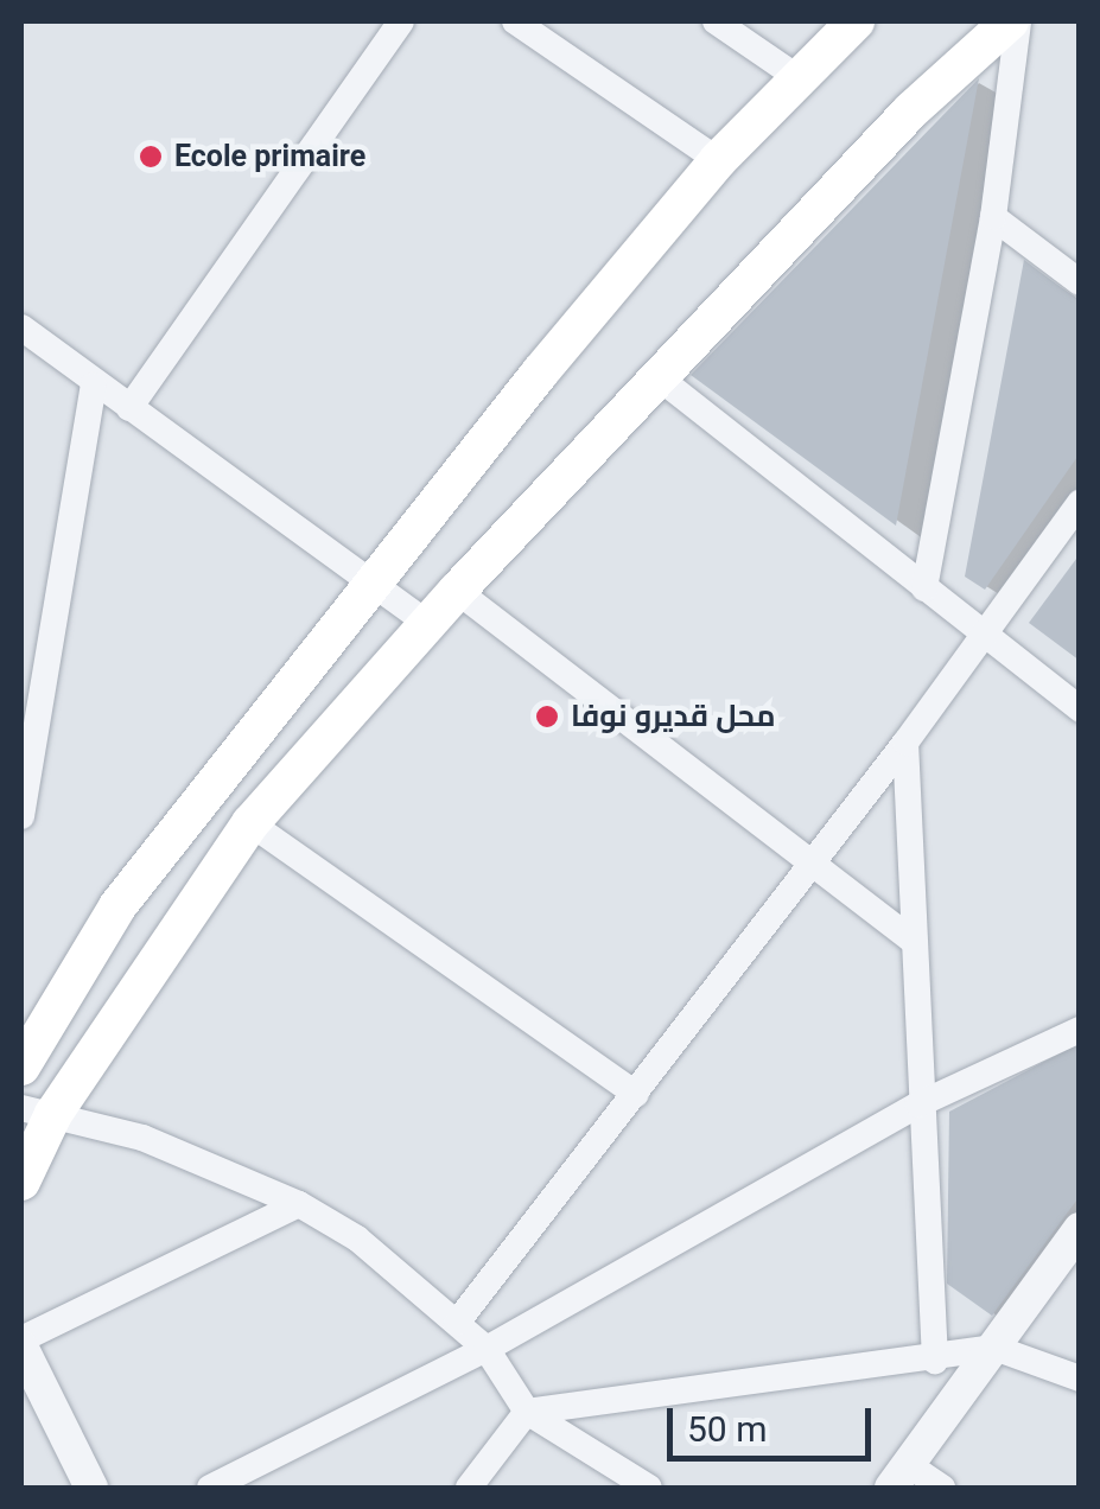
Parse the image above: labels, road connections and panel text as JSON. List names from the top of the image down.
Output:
{
  "places": ["Ecole primaire", "محل قديرو نوفا"],
  "scale_bar": "50 m"
}
